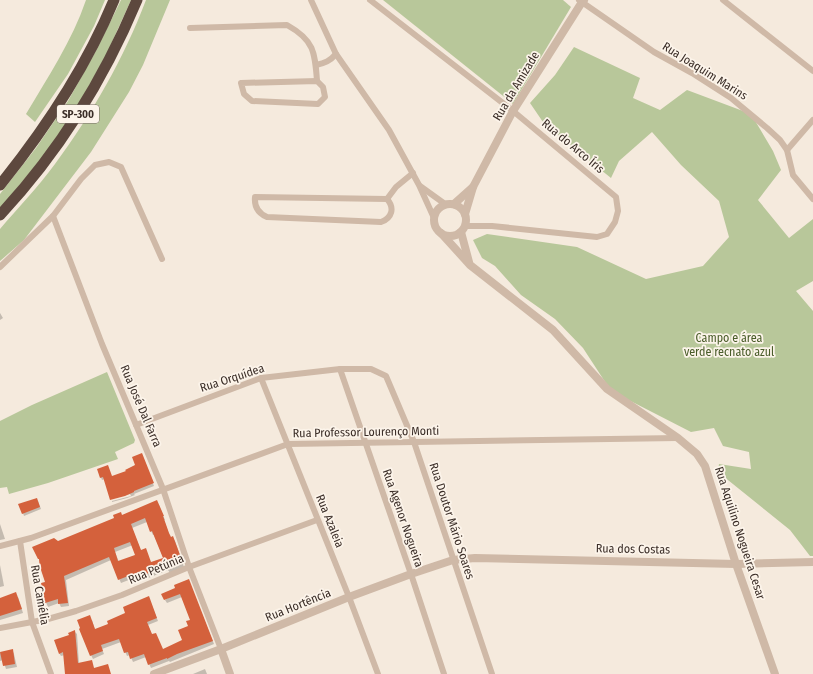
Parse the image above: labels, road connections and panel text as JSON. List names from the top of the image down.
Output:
{
  "streets": {
    "highway": ["SP-300"],
    "street": [
      "Rua Joaquim Marins",
      "Rua da Amizade",
      "Rua do Arco Íris",
      "Rua Orquídea",
      "Rua José Dal Farra",
      "Rua Professor Lourenço Monti",
      "Rua Agenor Nogueira",
      "Rua Azaleia",
      "Rua Doutor Mário Soares",
      "Rua Aquilino Nogueira Cesar",
      "Rua dos Costas",
      "Rua Petúnia",
      "Rua Camélia",
      "Rua Hortência"
    ]
  },
  "crossings": [
    ["Rua Joaquim Marins", "Rua da Amizade"],
    ["Rua da Amizade", "Rua do Arco Íris"],
    ["Rua da Amizade", "Rua Aquilino Nogueira Cesar"],
    ["Rua do Arco Íris", "Rua Aquilino Nogueira Cesar"],
    ["Rua Orquídea", "Rua José Dal Farra"],
    ["Rua Orquídea", "Rua Agenor Nogueira"],
    ["Rua Orquídea", "Rua Azaleia"],
    ["Rua Orquídea", "Rua Doutor Mário Soares"],
    ["Rua José Dal Farra", "Rua Professor Lourenço Monti"],
    ["Rua José Dal Farra", "Rua Petúnia"],
    ["Rua José Dal Farra", "Rua Hortência"],
    ["Rua Professor Lourenço Monti", "Rua Agenor Nogueira"],
    ["Rua Professor Lourenço Monti", "Rua Azaleia"],
    ["Rua Professor Lourenço Monti", "Rua Doutor Mário Soares"],
    ["Rua Professor Lourenço Monti", "Rua Aquilino Nogueira Cesar"],
    ["Rua Professor Lourenço Monti", "Rua Camélia"],
    ["Rua Agenor Nogueira", "Rua Hortência"],
    ["Rua Azaleia", "Rua Petúnia"],
    ["Rua Azaleia", "Rua Hortência"],
    ["Rua Doutor Mário Soares", "Rua dos Costas"],
    ["Rua Doutor Mário Soares", "Rua Hortência"],
    ["Rua Aquilino Nogueira Cesar", "Rua dos Costas"],
    ["Rua dos Costas", "Rua Hortência"],
    ["Rua Petúnia", "Rua Camélia"]
  ],
  "parks": ["Campo e área verde recnato azul"]
}
